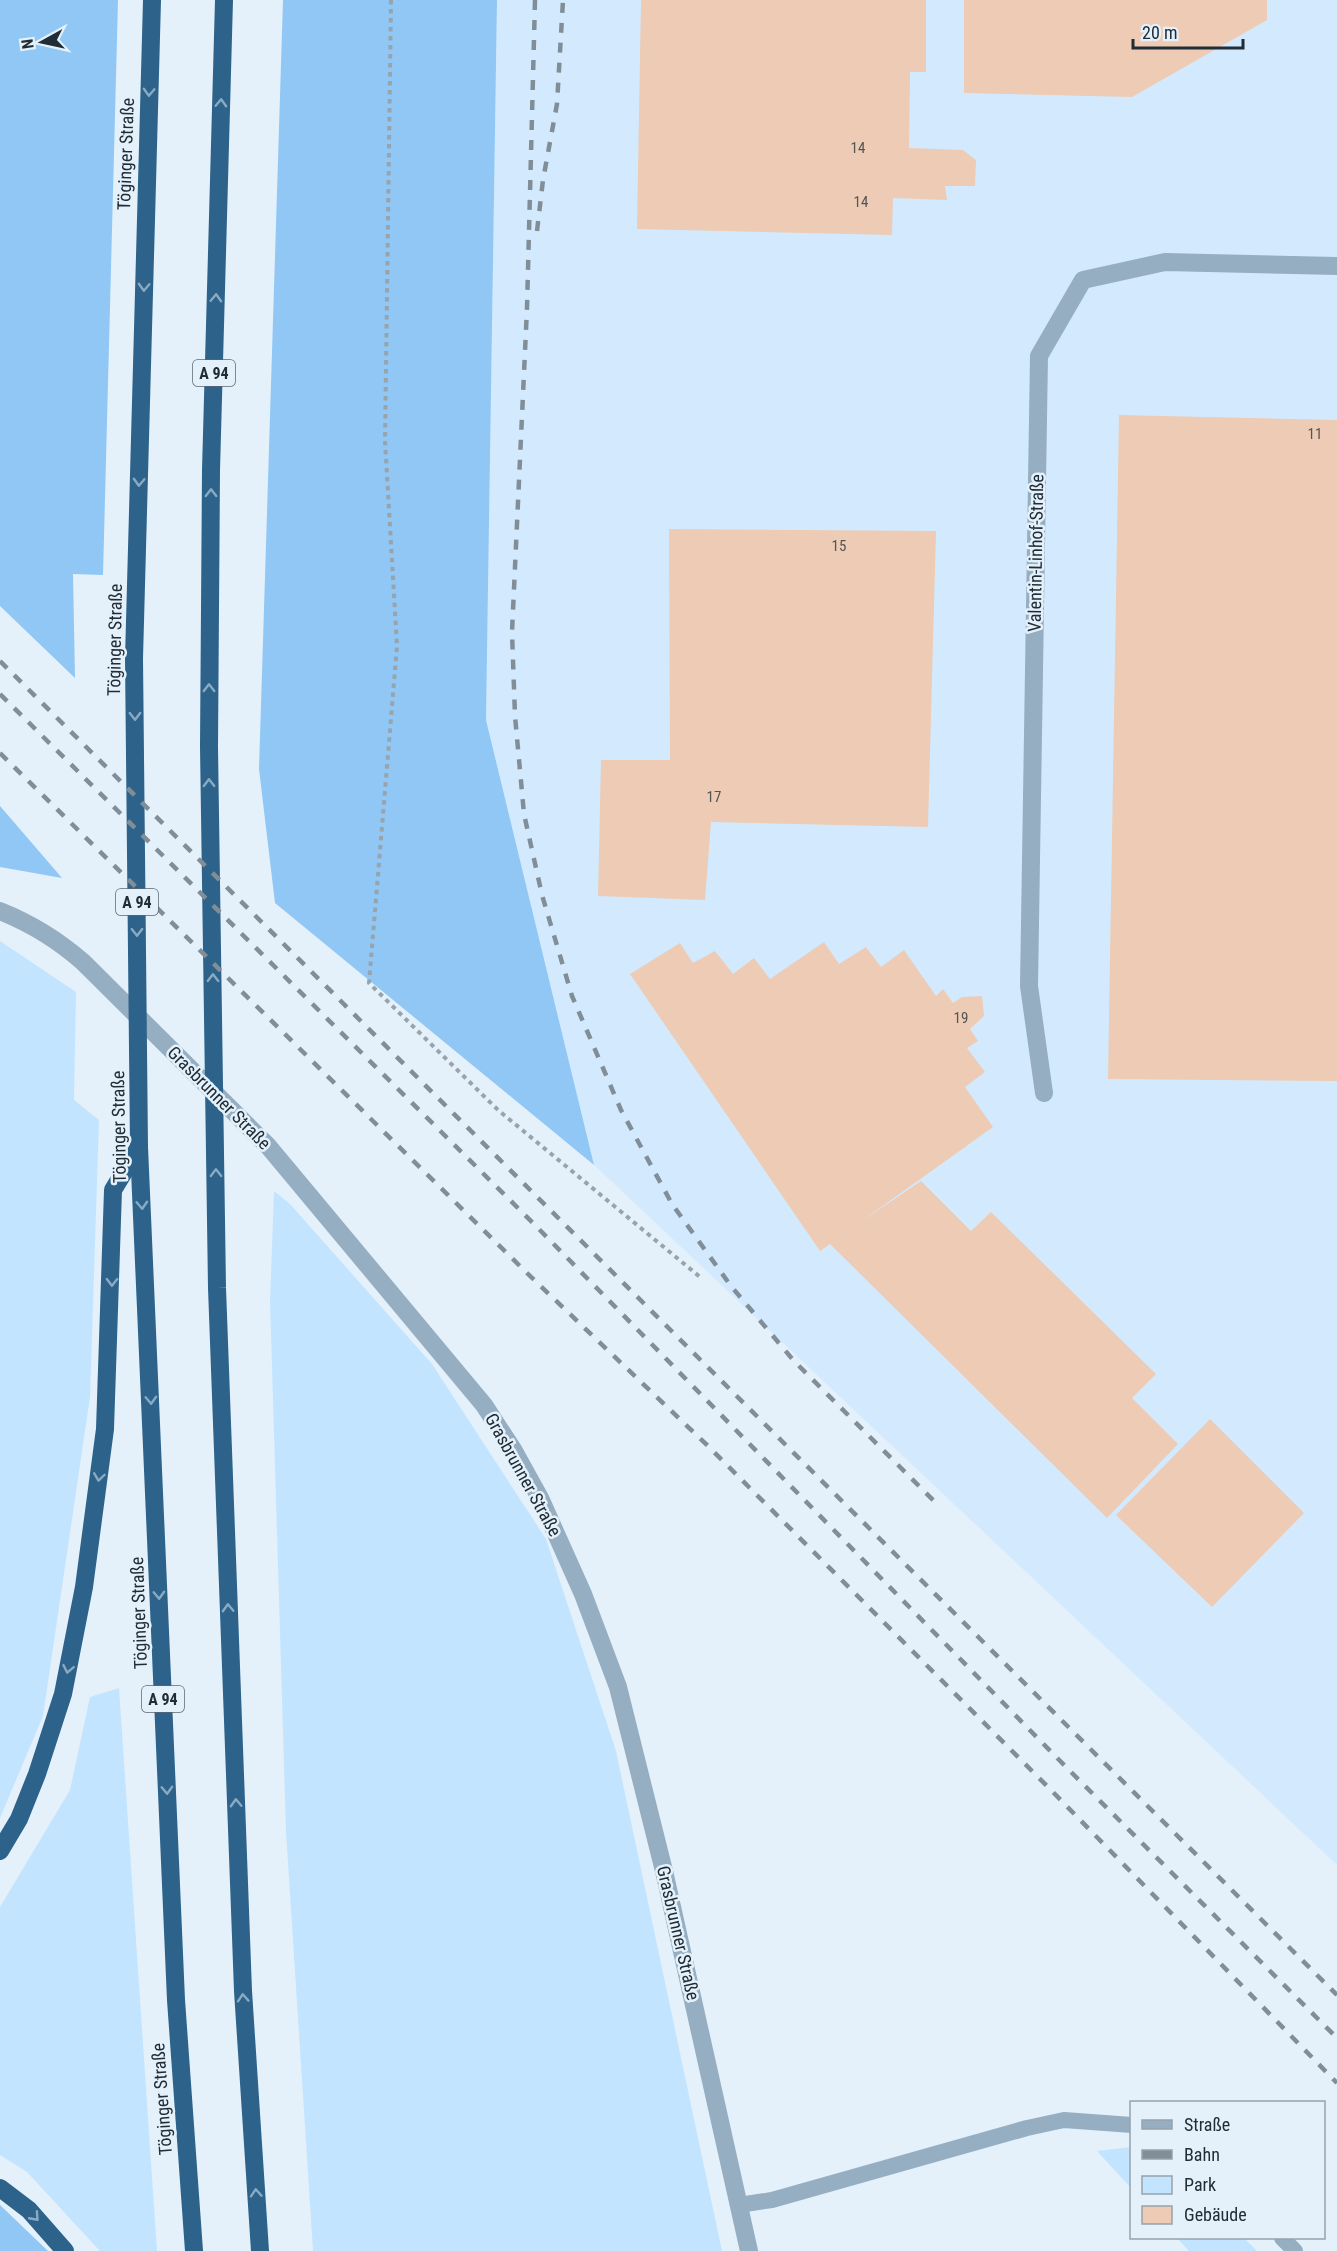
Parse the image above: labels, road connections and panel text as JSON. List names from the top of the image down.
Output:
{
  "streets": {
    "highway": ["Töginger Straße", "A 94"],
    "street": ["Valentin-Linhof-Straße", "Grasbrunner Straße"]
  },
  "house_numbers": [
    "14",
    "14",
    "11",
    "15",
    "17",
    "19"
  ],
  "legend": [
    "Straße",
    "Bahn",
    "Park",
    "Gebäude"
  ],
  "scale_bar": "20 m",
  "north": "left"
}
